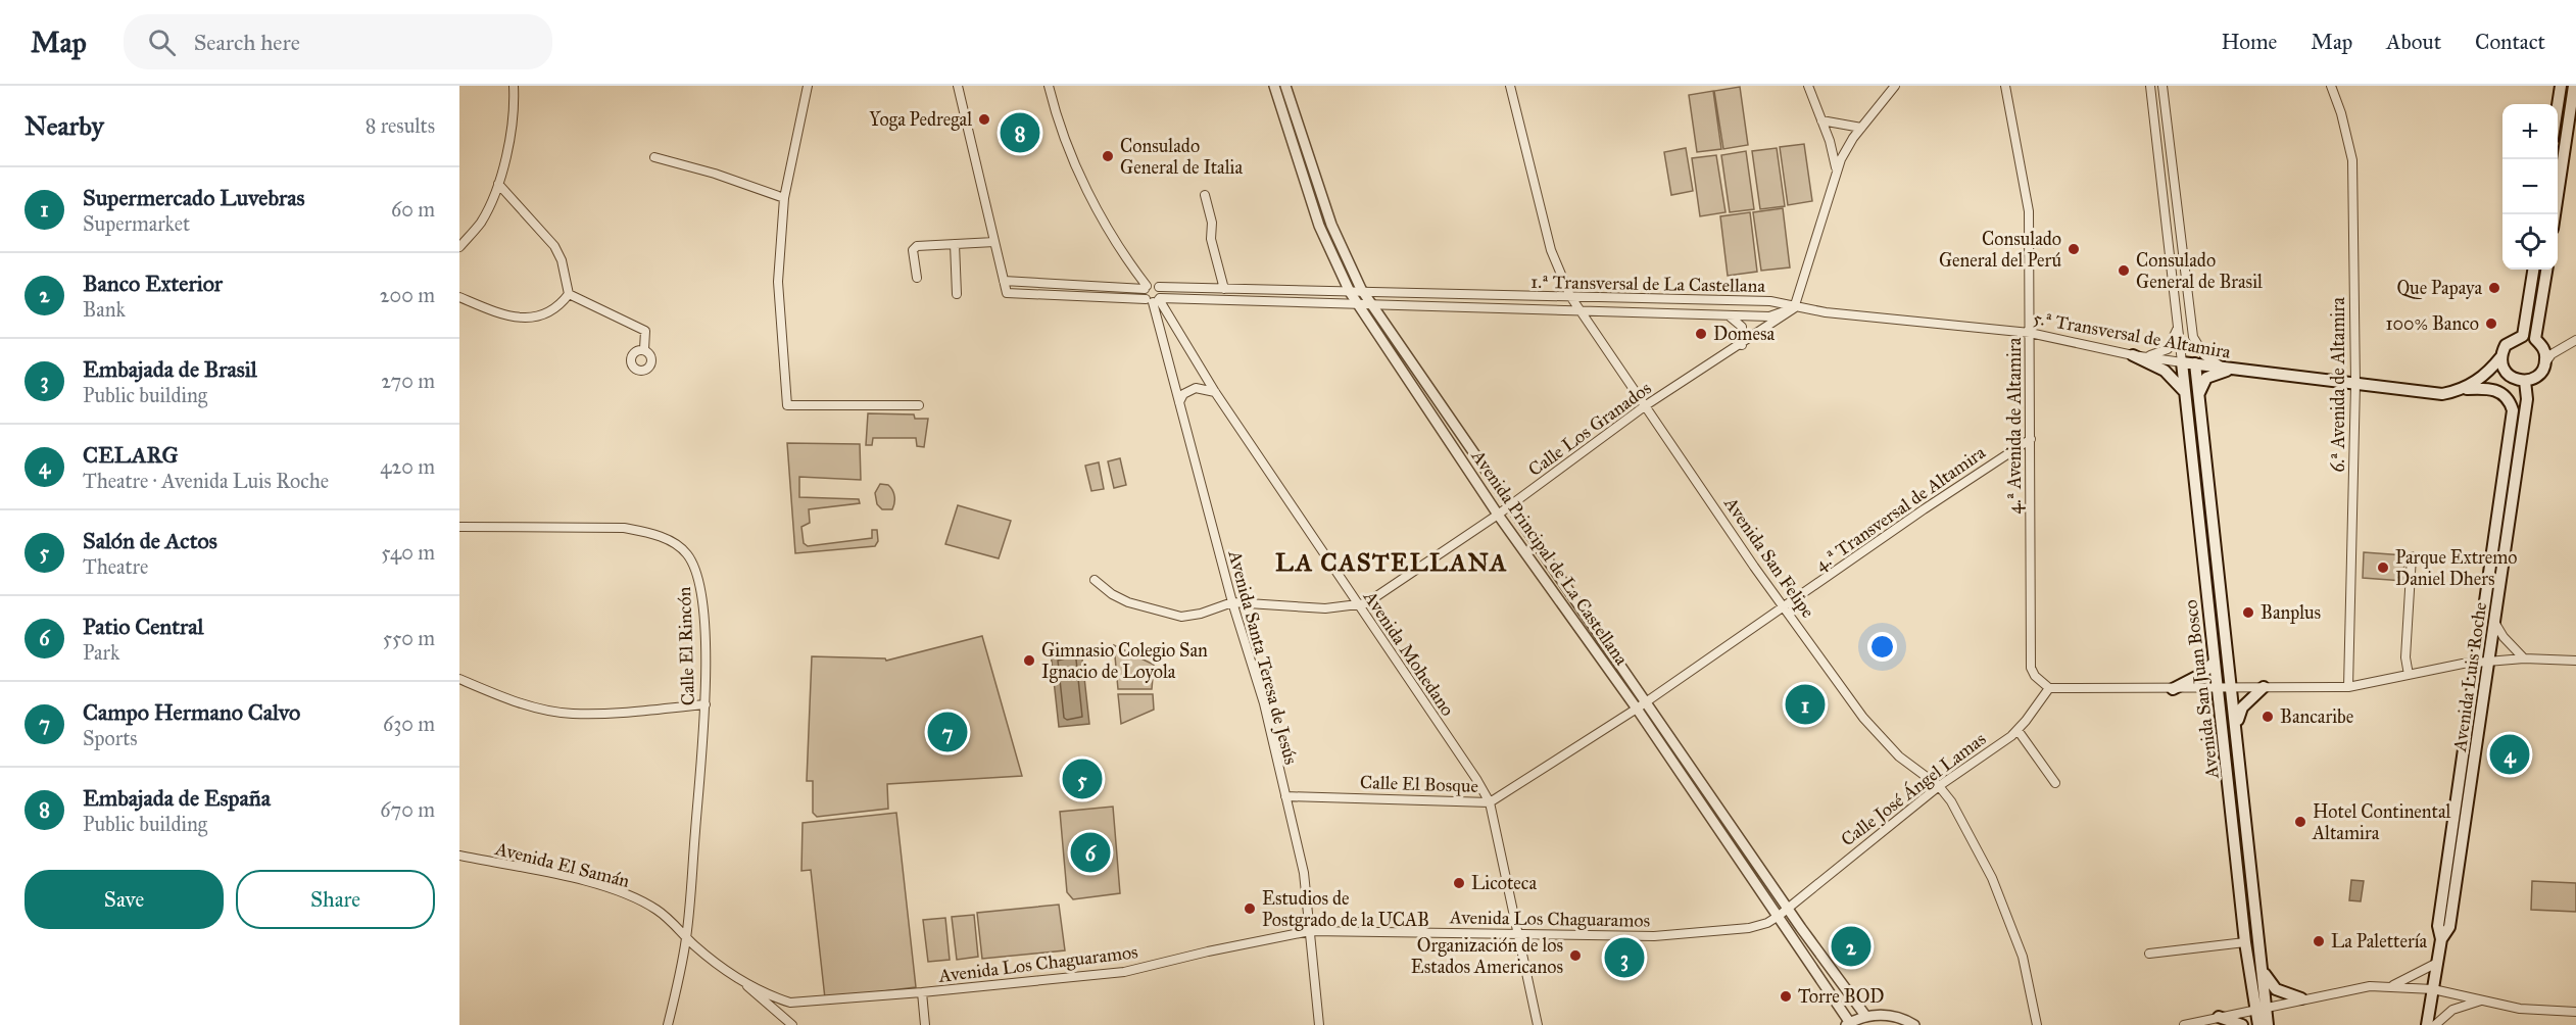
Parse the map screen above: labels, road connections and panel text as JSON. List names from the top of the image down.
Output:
{
  "streets": {
    "main road": ["5.ª Transversal de Altamira", "Avenida Luis Roche", "Avenida San Juan Bosco"],
    "street": [
      "1.ª Transversal de La Castellana",
      "6.ª Avenida de Altamira",
      "4.ª Avenida de Altamira",
      "Calle Los Granados",
      "4.ª Transversal de Altamira",
      "Avenida Principal de La Castellana",
      "Avenida San Felipe",
      "Calle El Rincón",
      "Avenida Mohedano",
      "Avenida Santa Teresa de Jesús",
      "Calle El Bosque",
      "Calle José Ángel Lamas",
      "Avenida El Samán",
      "Avenida Los Chaguaramos"
    ]
  },
  "crossings": [
    ["1.ª Transversal de La Castellana", "5.ª Transversal de Altamira"],
    ["1.ª Transversal de La Castellana", "Calle Los Granados"],
    ["1.ª Transversal de La Castellana", "Avenida Principal de La Castellana"],
    ["1.ª Transversal de La Castellana", "Avenida San Felipe"],
    ["1.ª Transversal de La Castellana", "Avenida Mohedano"],
    ["1.ª Transversal de La Castellana", "Avenida Santa Teresa de Jesús"],
    ["5.ª Transversal de Altamira", "6.ª Avenida de Altamira"],
    ["5.ª Transversal de Altamira", "4.ª Avenida de Altamira"],
    ["5.ª Transversal de Altamira", "Calle Los Granados"],
    ["5.ª Transversal de Altamira", "Avenida Luis Roche"],
    ["5.ª Transversal de Altamira", "Avenida San Juan Bosco"],
    ["4.ª Avenida de Altamira", "4.ª Transversal de Altamira"],
    ["4.ª Avenida de Altamira", "Calle José Ángel Lamas"],
    ["Calle Los Granados", "Avenida Principal de La Castellana"],
    ["Calle Los Granados", "Avenida San Felipe"],
    ["Calle Los Granados", "Avenida Mohedano"],
    ["Calle Los Granados", "Avenida Santa Teresa de Jesús"],
    ["4.ª Transversal de Altamira", "Avenida Principal de La Castellana"],
    ["4.ª Transversal de Altamira", "Avenida San Felipe"],
    ["4.ª Transversal de Altamira", "Calle El Bosque"],
    ["Avenida Principal de La Castellana", "Calle El Bosque"],
    ["Avenida Principal de La Castellana", "Calle José Ángel Lamas"],
    ["Avenida Principal de La Castellana", "Avenida Los Chaguaramos"],
    ["Avenida San Felipe", "Calle José Ángel Lamas"],
    ["Calle El Rincón", "Avenida El Samán"],
    ["Avenida Mohedano", "Avenida Santa Teresa de Jesús"],
    ["Avenida Mohedano", "Calle El Bosque"],
    ["Avenida Mohedano", "Avenida Los Chaguaramos"],
    ["Avenida Santa Teresa de Jesús", "Calle El Bosque"],
    ["Avenida Santa Teresa de Jesús", "Avenida Los Chaguaramos"],
    ["Calle José Ángel Lamas", "Avenida Los Chaguaramos"],
    ["Avenida El Samán", "Avenida Los Chaguaramos"]
  ],
  "districts": ["LA CASTELLANA"],
  "places": [
    "Yoga Pedregal",
    "Consulado General de Italia",
    "Consulado General del Perú",
    "Consulado General de Brasil",
    "Que Papaya",
    "100% Banco",
    "Domesa",
    "Parque Extremo Daniel Dhers",
    "Banplus",
    "Gimnasio Colegio San Ignacio de Loyola",
    "Bancaribe",
    "Hotel Continental Altamira",
    "Licoteca",
    "Estudios de Postgrado de la UCAB",
    "La Palettería",
    "Organización de los Estados Americanos",
    "Torre BOD"
  ],
  "page": {
    "header": "Map",
    "search": "Search here",
    "nav": [
      "Home",
      "Map",
      "About",
      "Contact"
    ],
    "heading": ["Nearby", "8 results"],
    "map_buttons": ["+", "−"],
    "pins": [
      "8",
      "1",
      "7",
      "4",
      "5",
      "6",
      "2",
      "3"
    ],
    "list": [
      {
        "mark": "1",
        "name": "Supermercado Luvebras",
        "note": "Supermarket",
        "value": "60 m"
      },
      {
        "mark": "2",
        "name": "Banco Exterior",
        "note": "Bank",
        "value": "200 m"
      },
      {
        "mark": "3",
        "name": "Embajada de Brasil",
        "note": "Public building",
        "value": "270 m"
      },
      {
        "mark": "4",
        "name": "CELARG",
        "note": "Theatre · Avenida Luis Roche",
        "value": "420 m"
      },
      {
        "mark": "5",
        "name": "Salón de Actos",
        "note": "Theatre",
        "value": "540 m"
      },
      {
        "mark": "6",
        "name": "Patio Central",
        "note": "Park",
        "value": "550 m"
      },
      {
        "mark": "7",
        "name": "Campo Hermano Calvo",
        "note": "Sports",
        "value": "630 m"
      },
      {
        "mark": "8",
        "name": "Embajada de España",
        "note": "Public building",
        "value": "670 m"
      }
    ],
    "buttons": ["Save", "Share"]
  }
}
